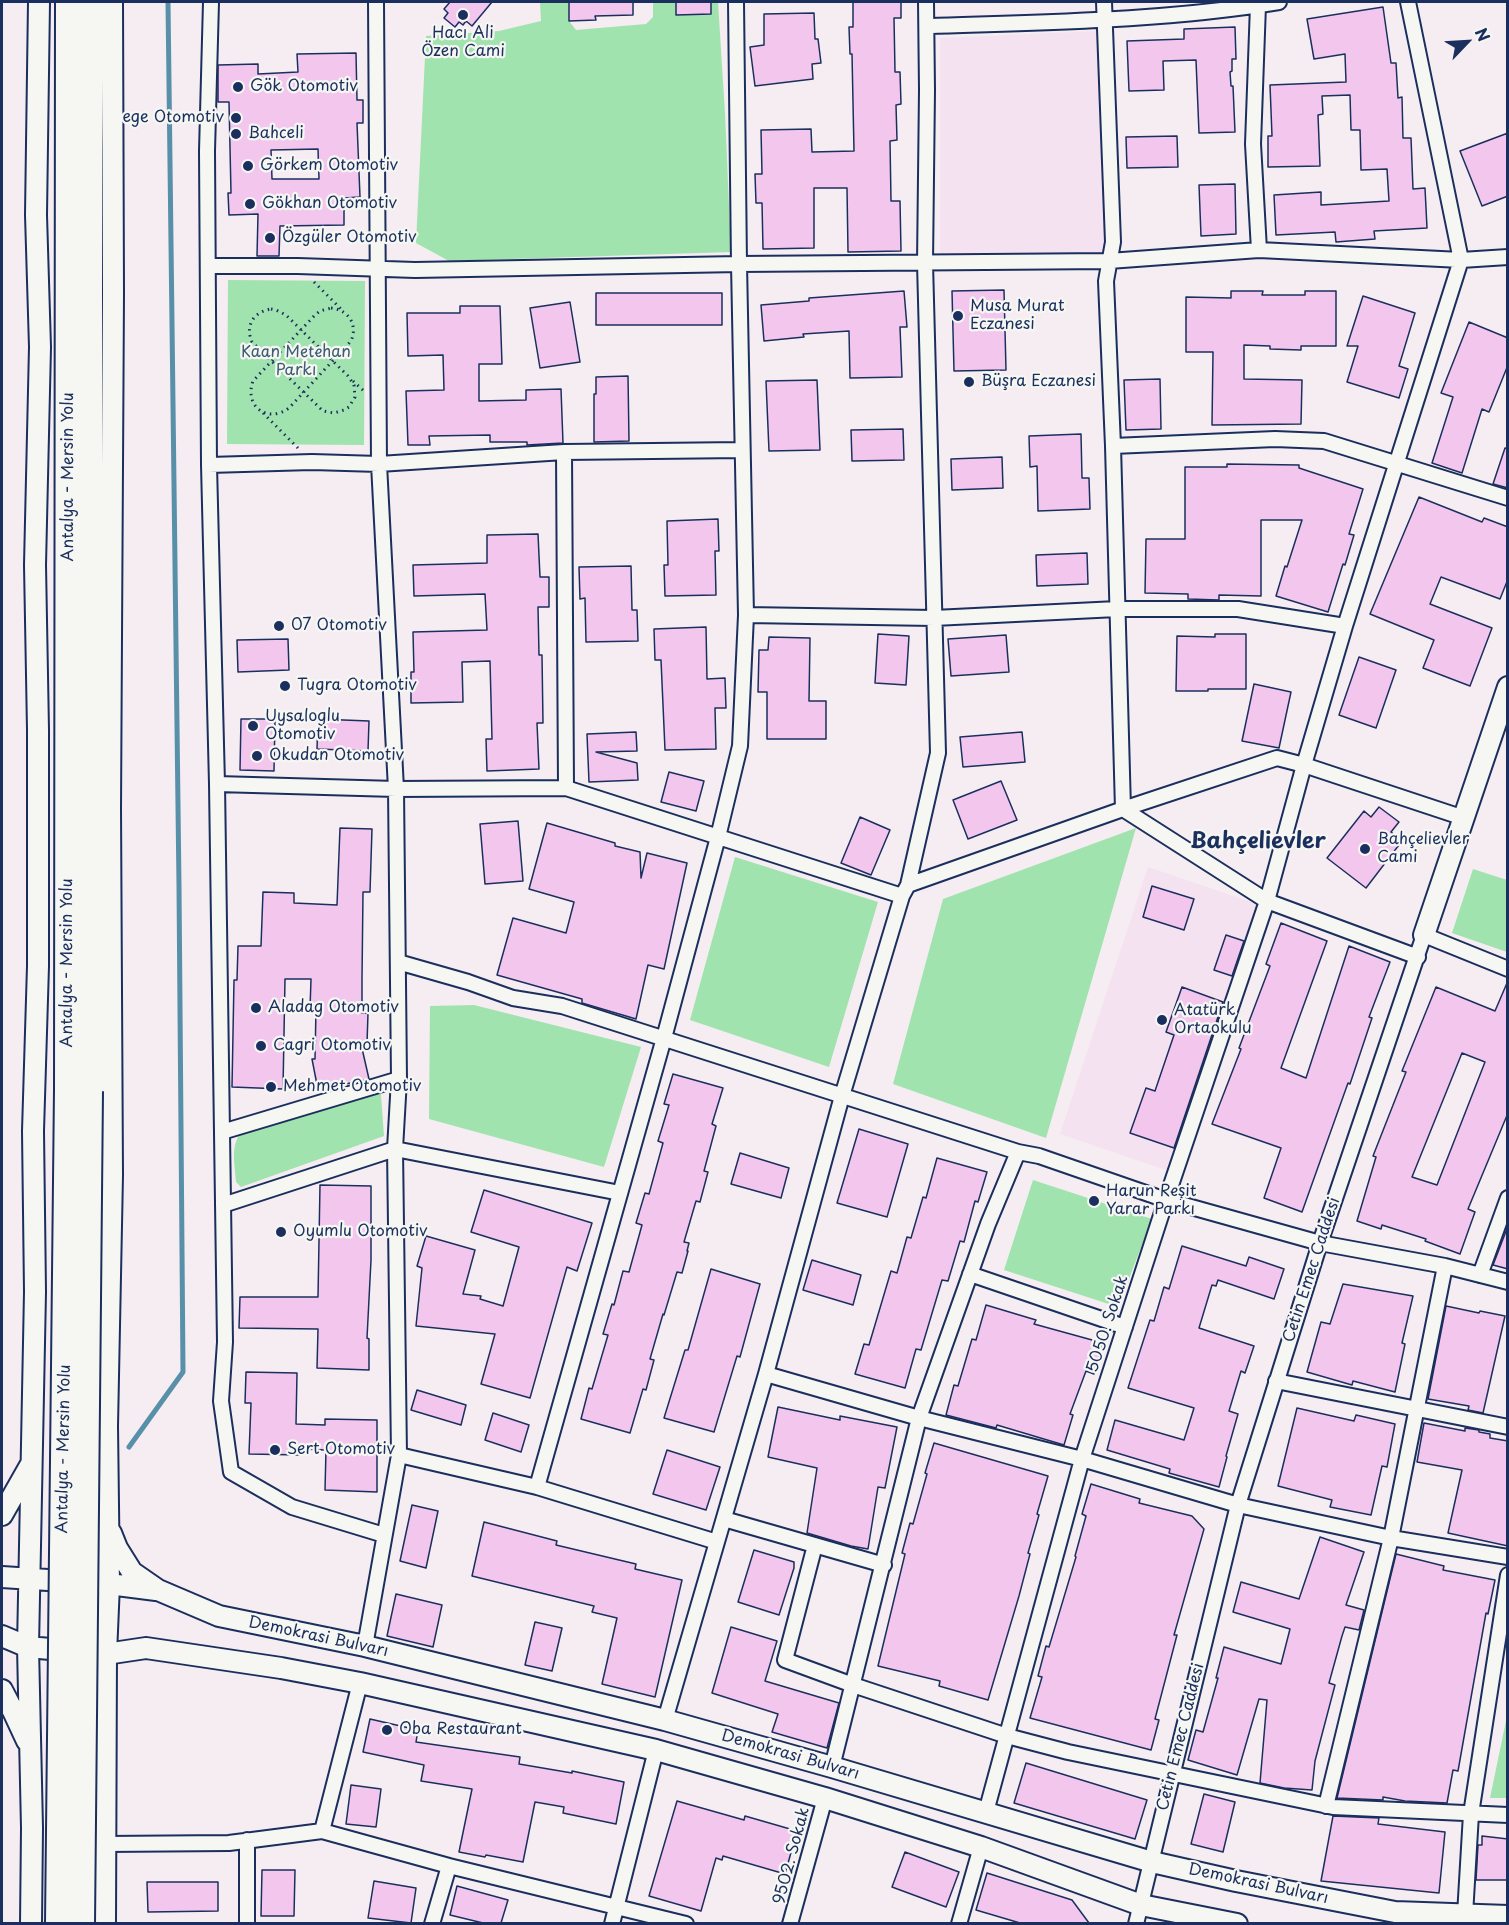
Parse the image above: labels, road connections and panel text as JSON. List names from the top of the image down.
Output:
{
  "streets": {
    "highway": ["Antalya - Mersin Yolu"],
    "street": [
      "Cetin Emec Caddesi",
      "5050. Sokak",
      "Demokrasi Bulvarı",
      "9502. Sokak"
    ]
  },
  "crossings": [
    ["Cetin Emec Caddesi", "Demokrasi Bulvarı"],
    ["5050. Sokak", "Demokrasi Bulvarı"],
    ["Demokrasi Bulvarı", "9502. Sokak"]
  ],
  "districts": ["Bahçelievler"],
  "parks": ["Kaan Metehan Parkı"],
  "places": [
    "Hacı Ali Özen Cami",
    "Gök Otomotiv",
    "ege Otomotiv",
    "Bahceli",
    "Görkem Otomotiv",
    "Gökhan Otomotiv",
    "Özgüler Otomotiv",
    "Musa Murat Eczanesi",
    "Büşra Eczanesi",
    "07 Otomotiv",
    "Tugra Otomotiv",
    "Uysaloglu Otomotiv",
    "Okudan Otomotiv",
    "Bahçelievler Cami",
    "Aladag Otomotiv",
    "Atatürk Ortaokulu",
    "Cagri Otomotiv",
    "Mehmet Otomotiv",
    "Harun Reşit Yarar Parkı",
    "Oyumlu Otomotiv",
    "Sert Otomotiv",
    "Oba Restaurant"
  ],
  "north": "top right"
}
